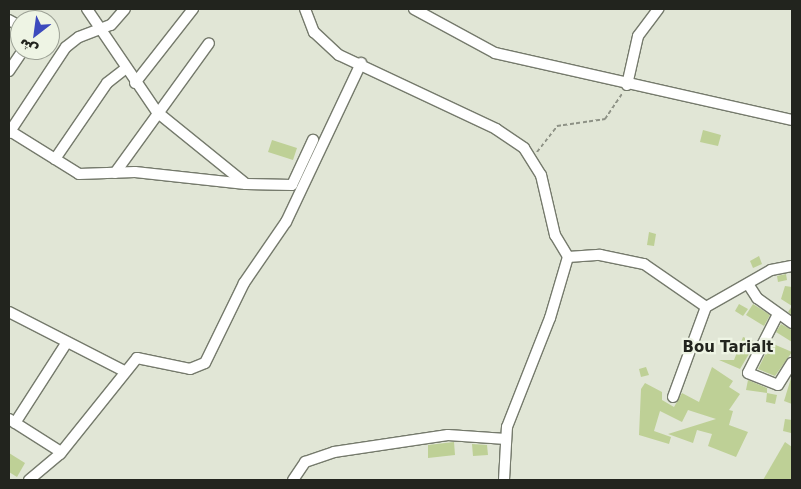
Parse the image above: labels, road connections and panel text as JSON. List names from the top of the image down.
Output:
{
  "districts": ["Bou Tarialt"],
  "north": "bottom left"
}
